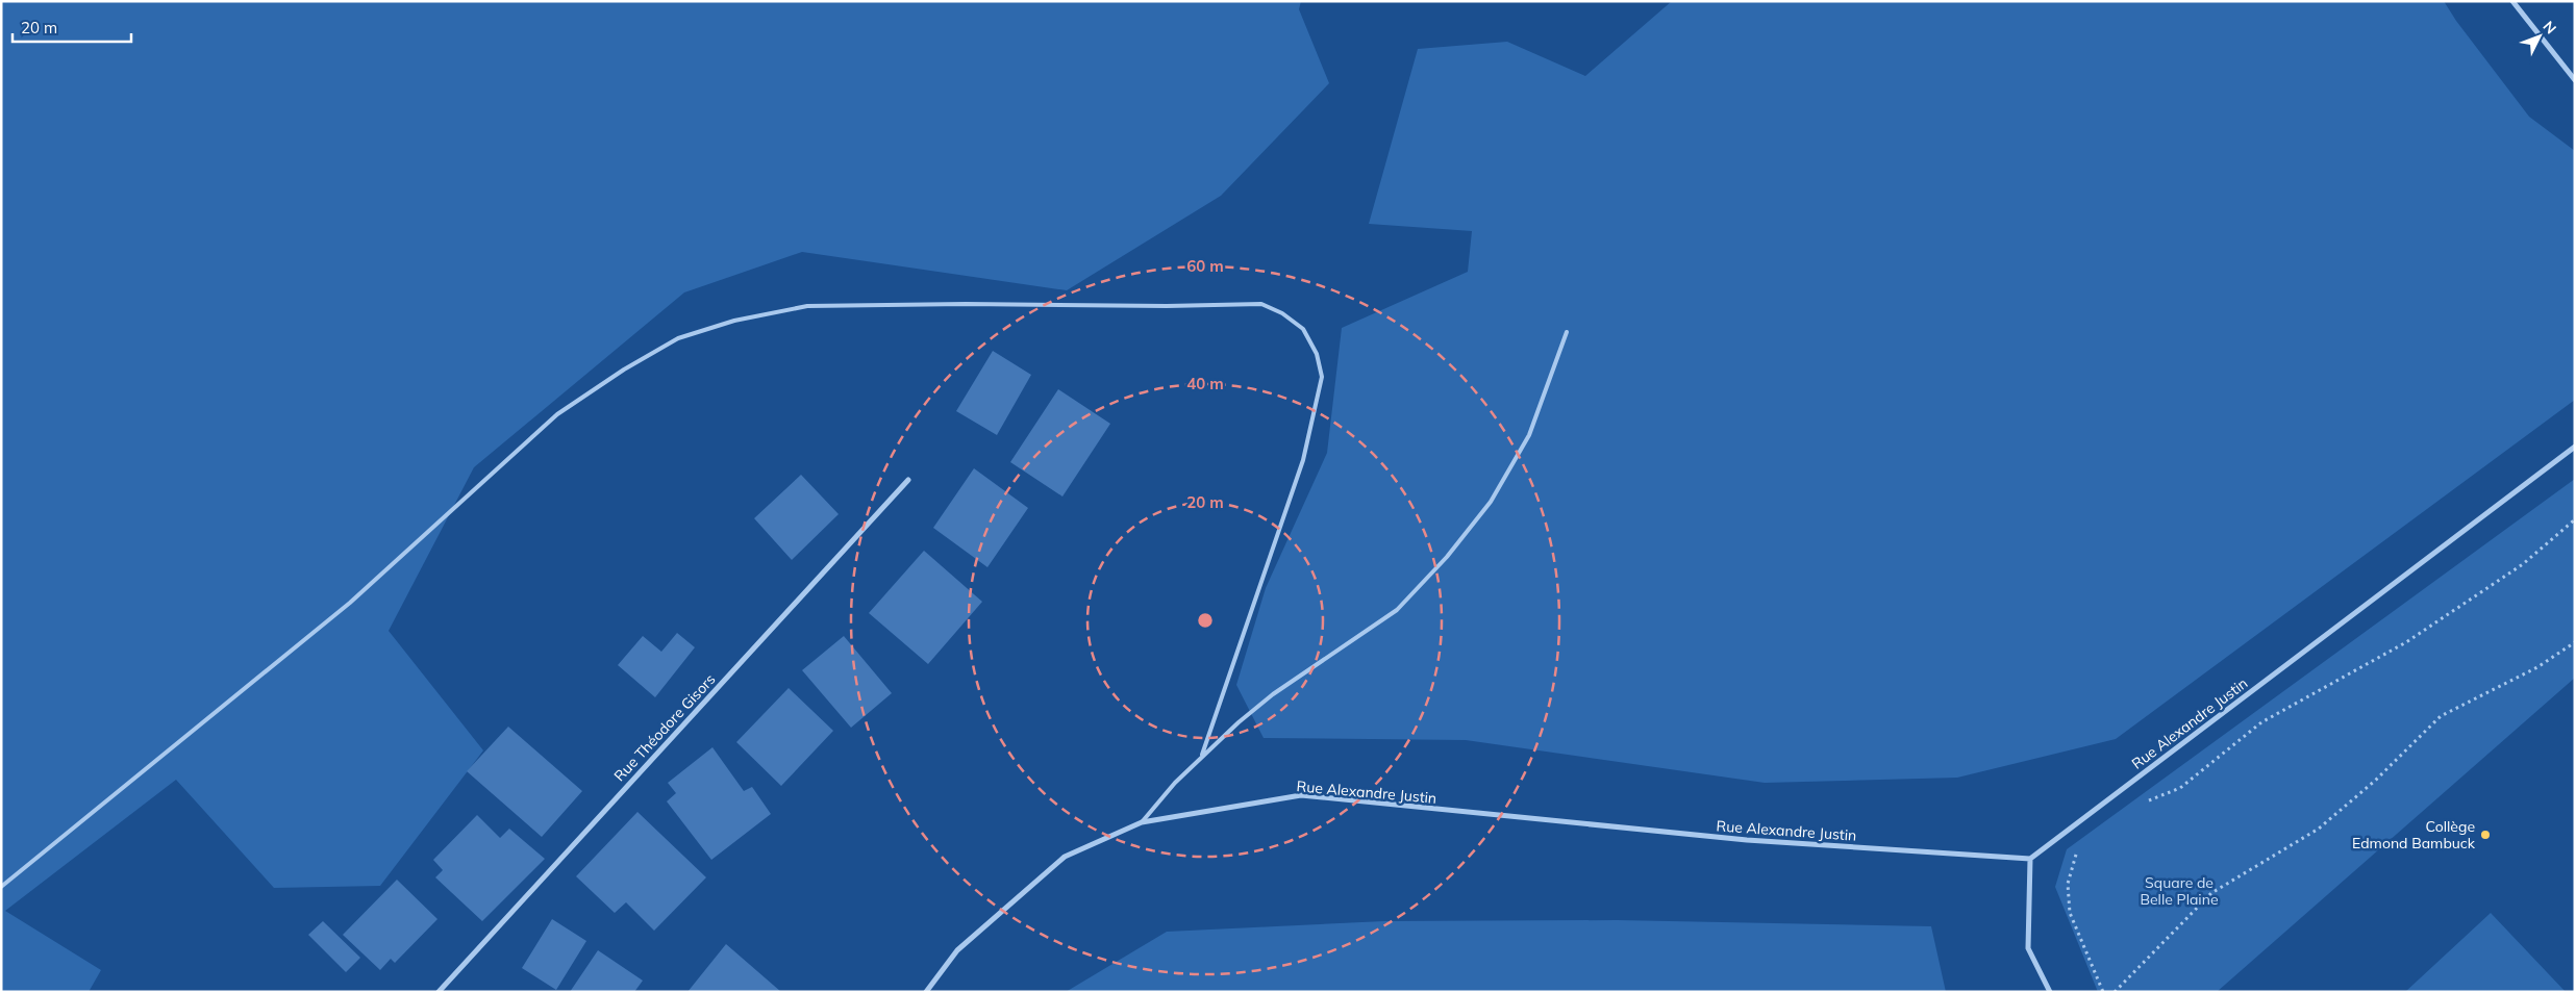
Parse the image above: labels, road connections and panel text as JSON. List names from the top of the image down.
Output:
{
  "streets": {
    "street": ["Rue Alexandre Justin", "Rue Théodore Gisors"]
  },
  "parks": ["Square de Belle Plaine"],
  "places": ["Collège Edmond Bambuck"],
  "scale_bar": "20 m",
  "north": "top right",
  "rings": ["60 m", "40 m", "20 m"]
}
